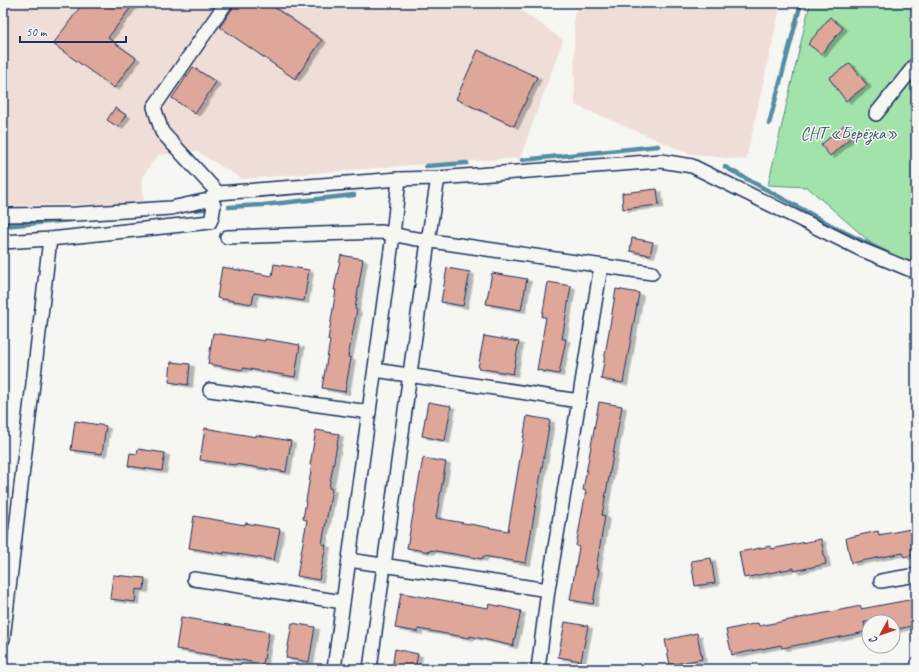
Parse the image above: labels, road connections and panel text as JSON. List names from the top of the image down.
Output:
{
  "parks": ["СНТ «Берёзка»"],
  "scale_bar": "50 m",
  "north": "bottom left"
}
